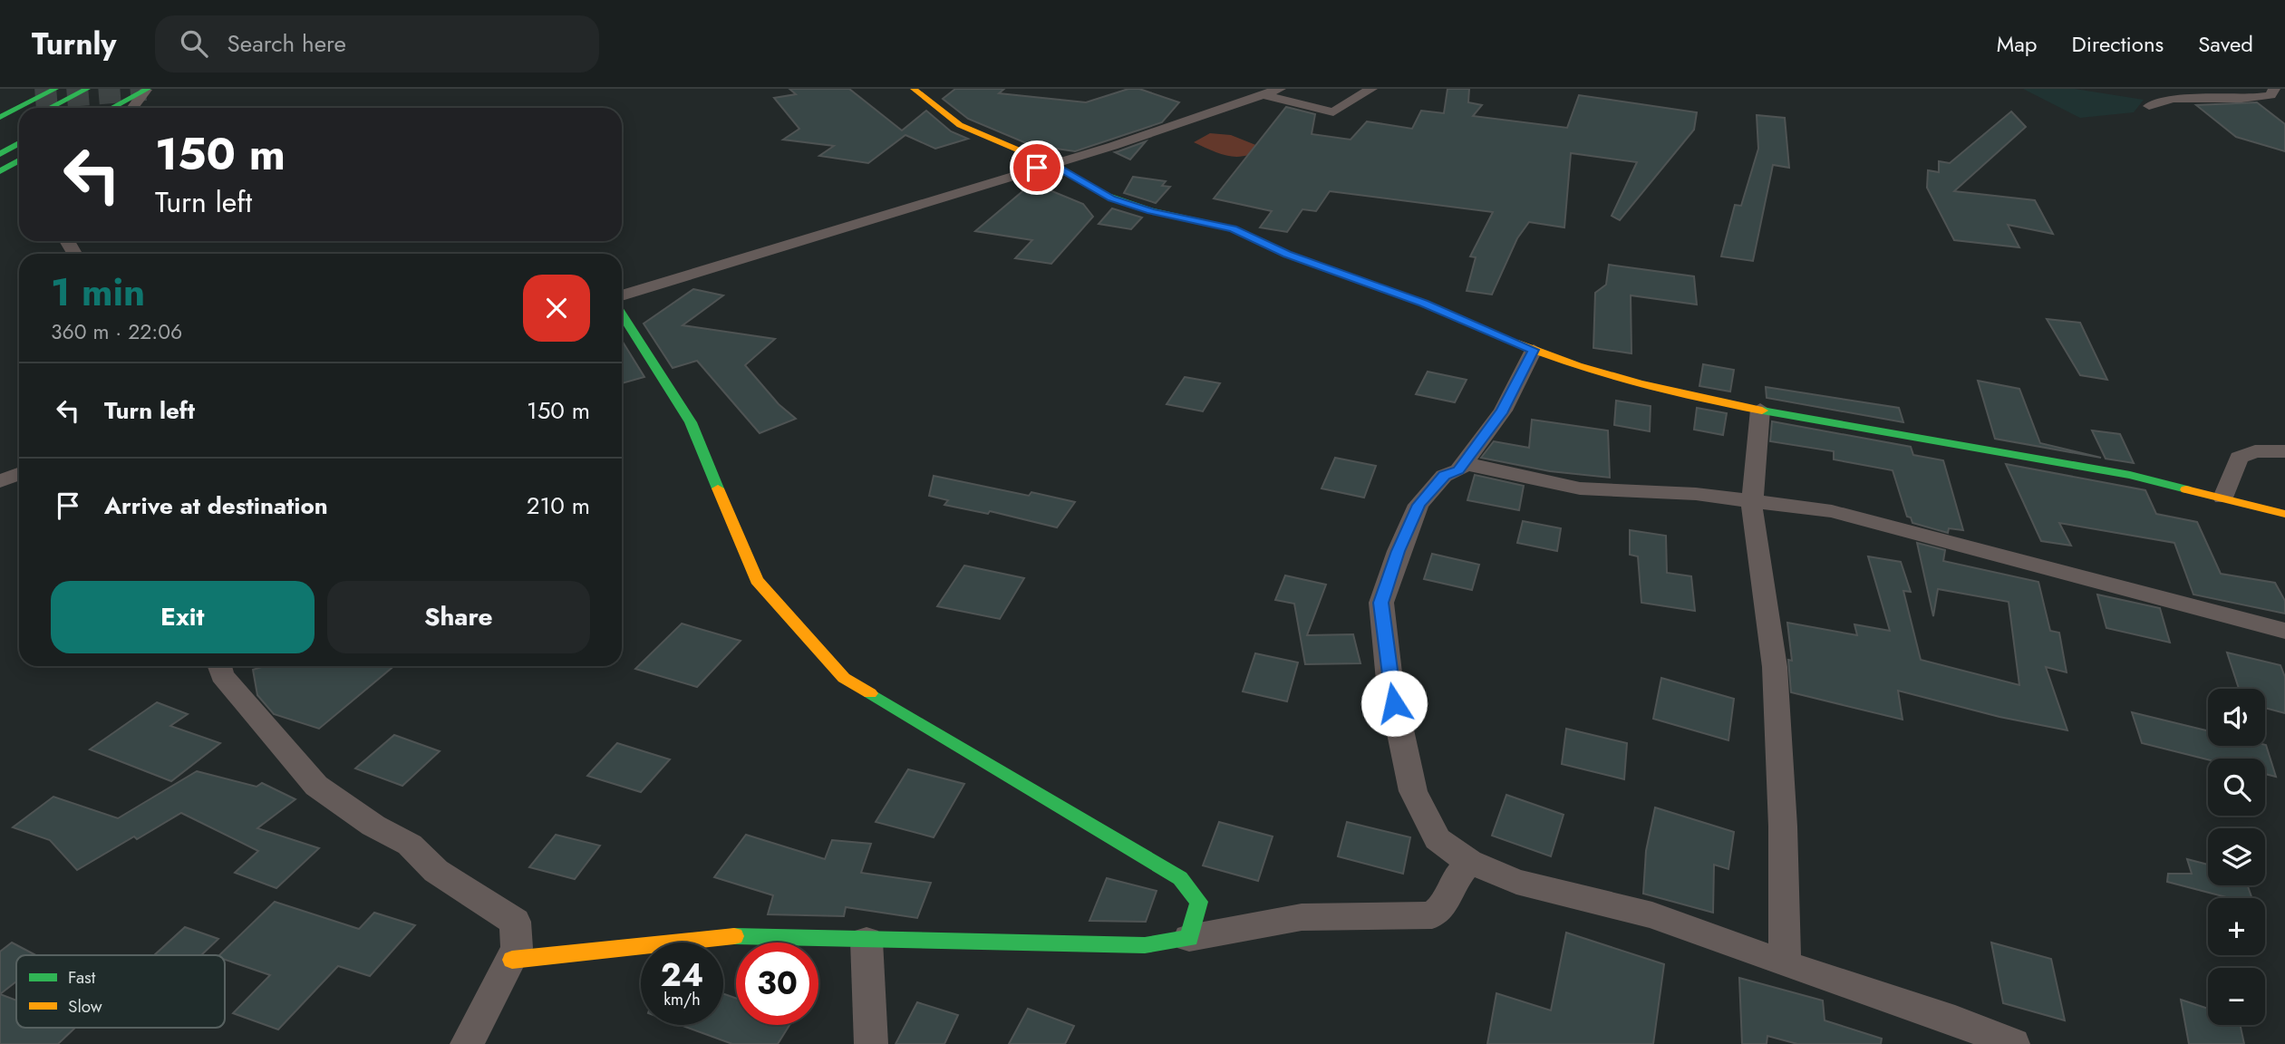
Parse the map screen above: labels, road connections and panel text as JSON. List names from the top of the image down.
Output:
{
  "legend": ["Fast", "Slow"],
  "page": {
    "header": "Turnly",
    "search": "Search here",
    "nav": ["Map", "Directions", "Saved"],
    "turn": ["150 m", "Turn left"],
    "heading": ["1 min", "360 m · 22:06"],
    "list": [
      {
        "name": "Turn left",
        "value": "150 m"
      },
      {
        "name": "Arrive at destination",
        "value": "210 m"
      }
    ],
    "buttons": ["Exit", "Share"],
    "map_buttons": ["+", "−"],
    "speed": "24 km/h",
    "limit": "30"
  }
}
